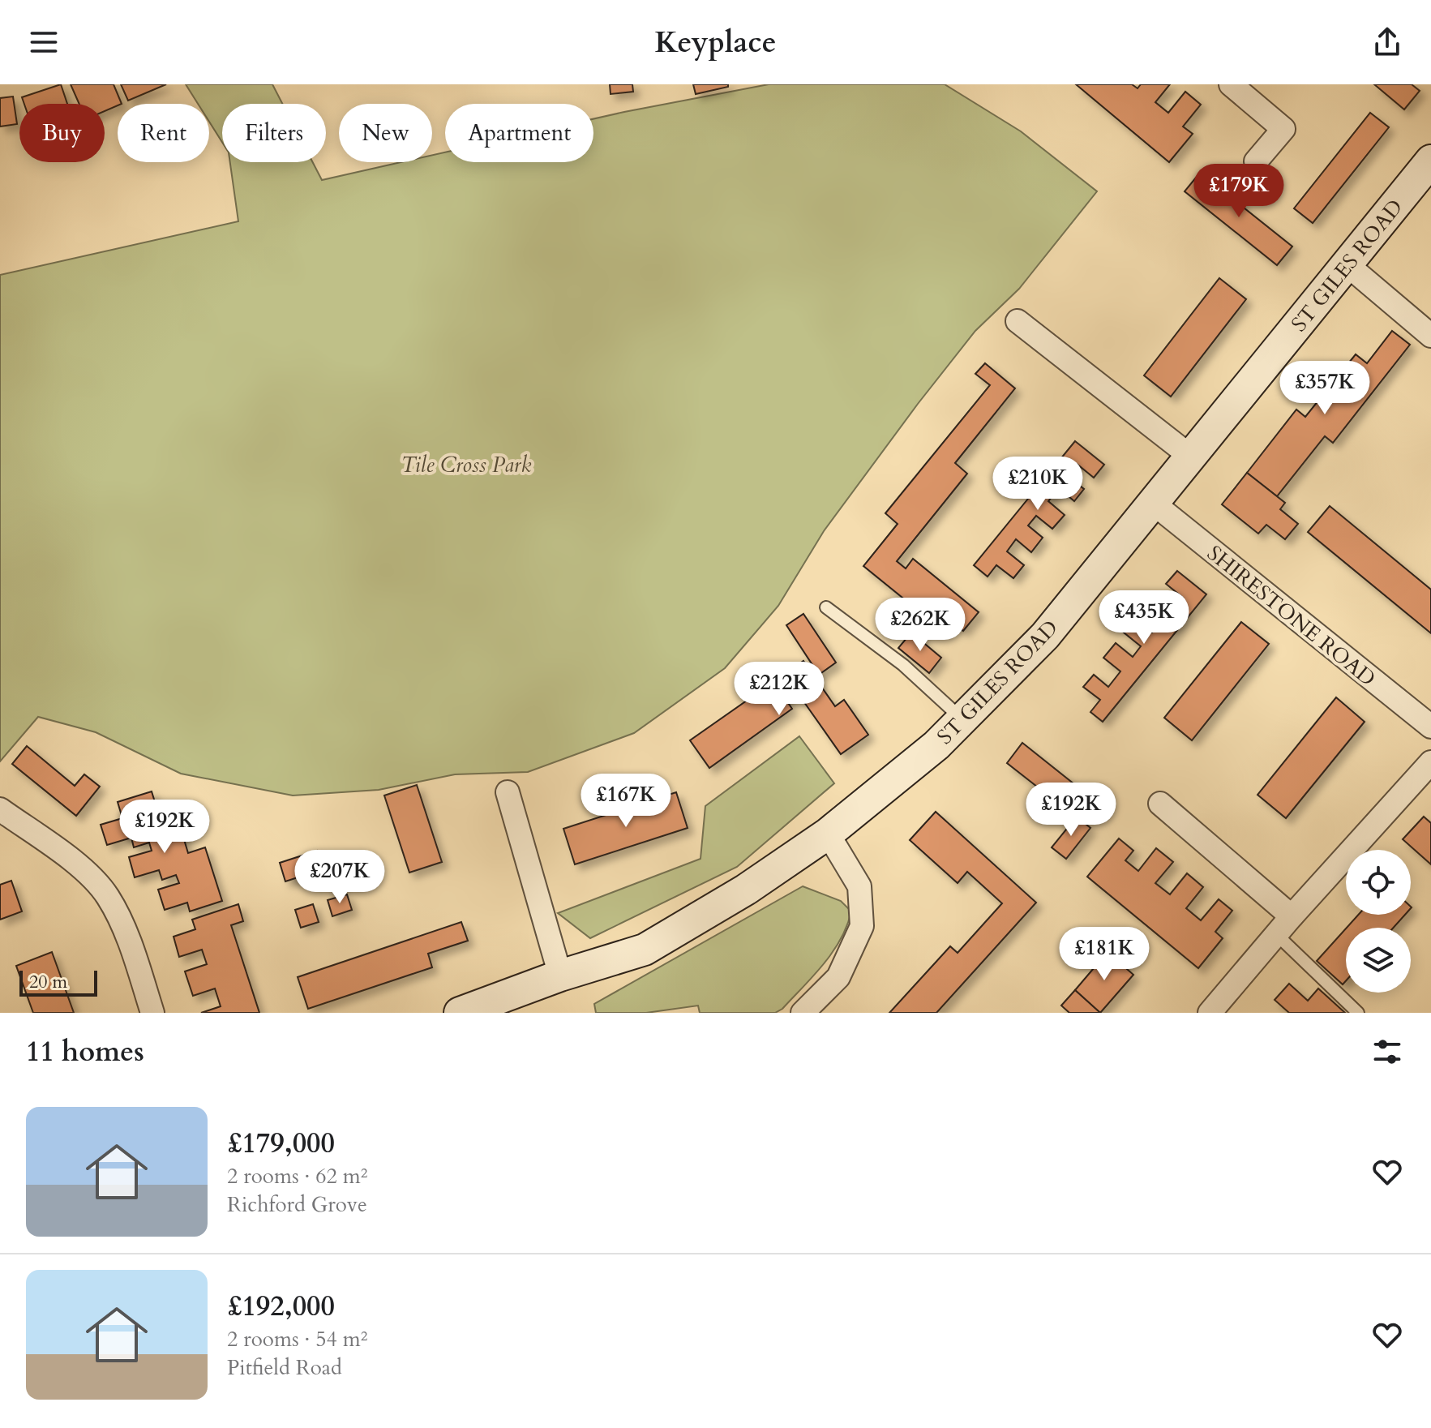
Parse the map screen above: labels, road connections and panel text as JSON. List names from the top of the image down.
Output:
{
  "streets": {
    "street": ["ST GILES ROAD", "SHIRESTONE ROAD"]
  },
  "crossings": [
    ["ST GILES ROAD", "SHIRESTONE ROAD"]
  ],
  "parks": ["Tile Cross Park"],
  "scale_bar": "20 m",
  "page": {
    "header": "Keyplace",
    "chip": [
      "Buy",
      "Rent",
      "Filters",
      "New",
      "Apartment"
    ],
    "price": [
      "£179K",
      "£357K",
      "£210K",
      "£435K",
      "£262K",
      "£212K",
      "£167K",
      "£192K",
      "£192K",
      "£207K",
      "£181K"
    ],
    "scale": "20 m",
    "heading": "11 homes",
    "list": [
      {
        "name": "£179,000",
        "note": "2 rooms · 62 m² · Richford Grove"
      },
      {
        "name": "£192,000",
        "note": "2 rooms · 54 m² · Pitfield Road"
      }
    ]
  }
}
